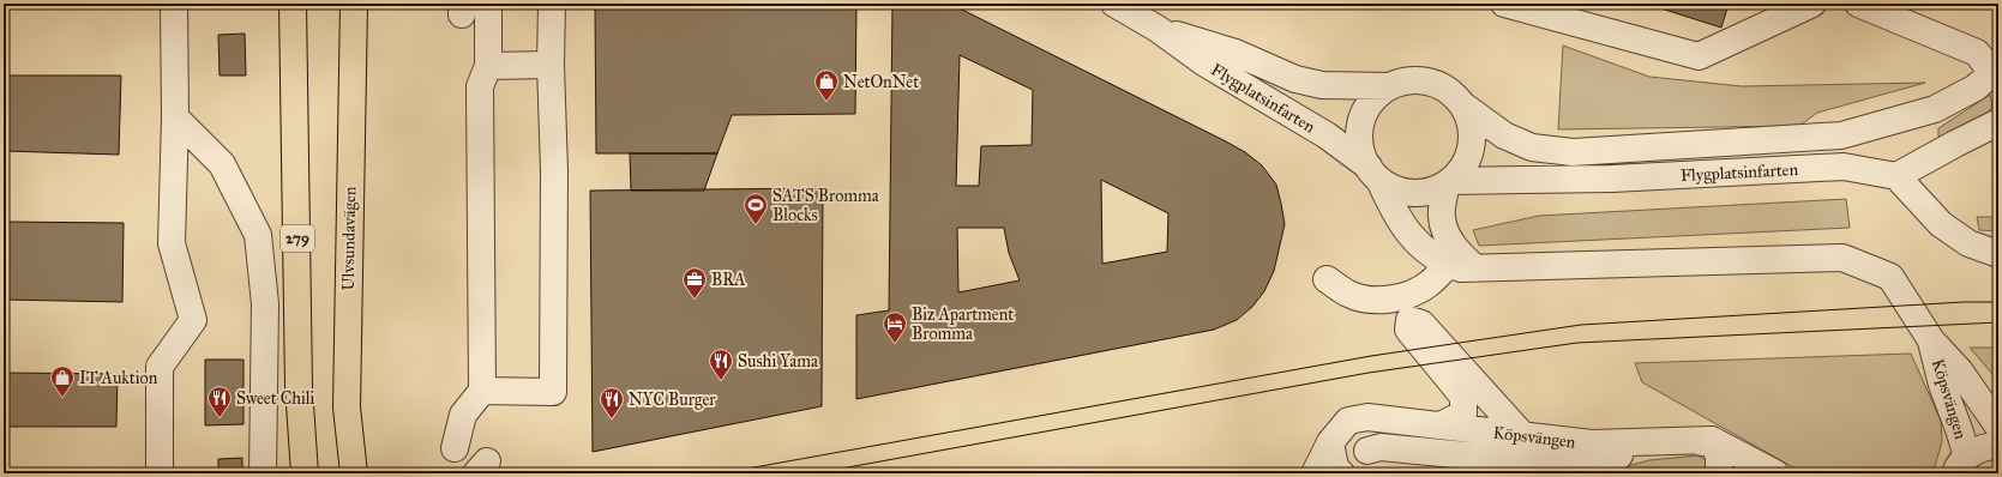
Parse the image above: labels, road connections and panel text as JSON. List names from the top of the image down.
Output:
{
  "streets": {
    "main road": ["279", "Ulvsundavägen"],
    "street": ["Flygplatsinfarten", "Köpsvängen"]
  },
  "crossings": [
    ["Flygplatsinfarten", "Köpsvängen"]
  ],
  "places": {
    "shop": ["NetOnNet", "IT Auktion"],
    "sports": ["SATS Bromma Blocks"],
    "office": ["BRA"],
    "hotel": ["Biz Apartment Bromma"],
    "restaurant": ["Sushi Yama", "Sweet Chili", "NYC Burger"]
  }
}
